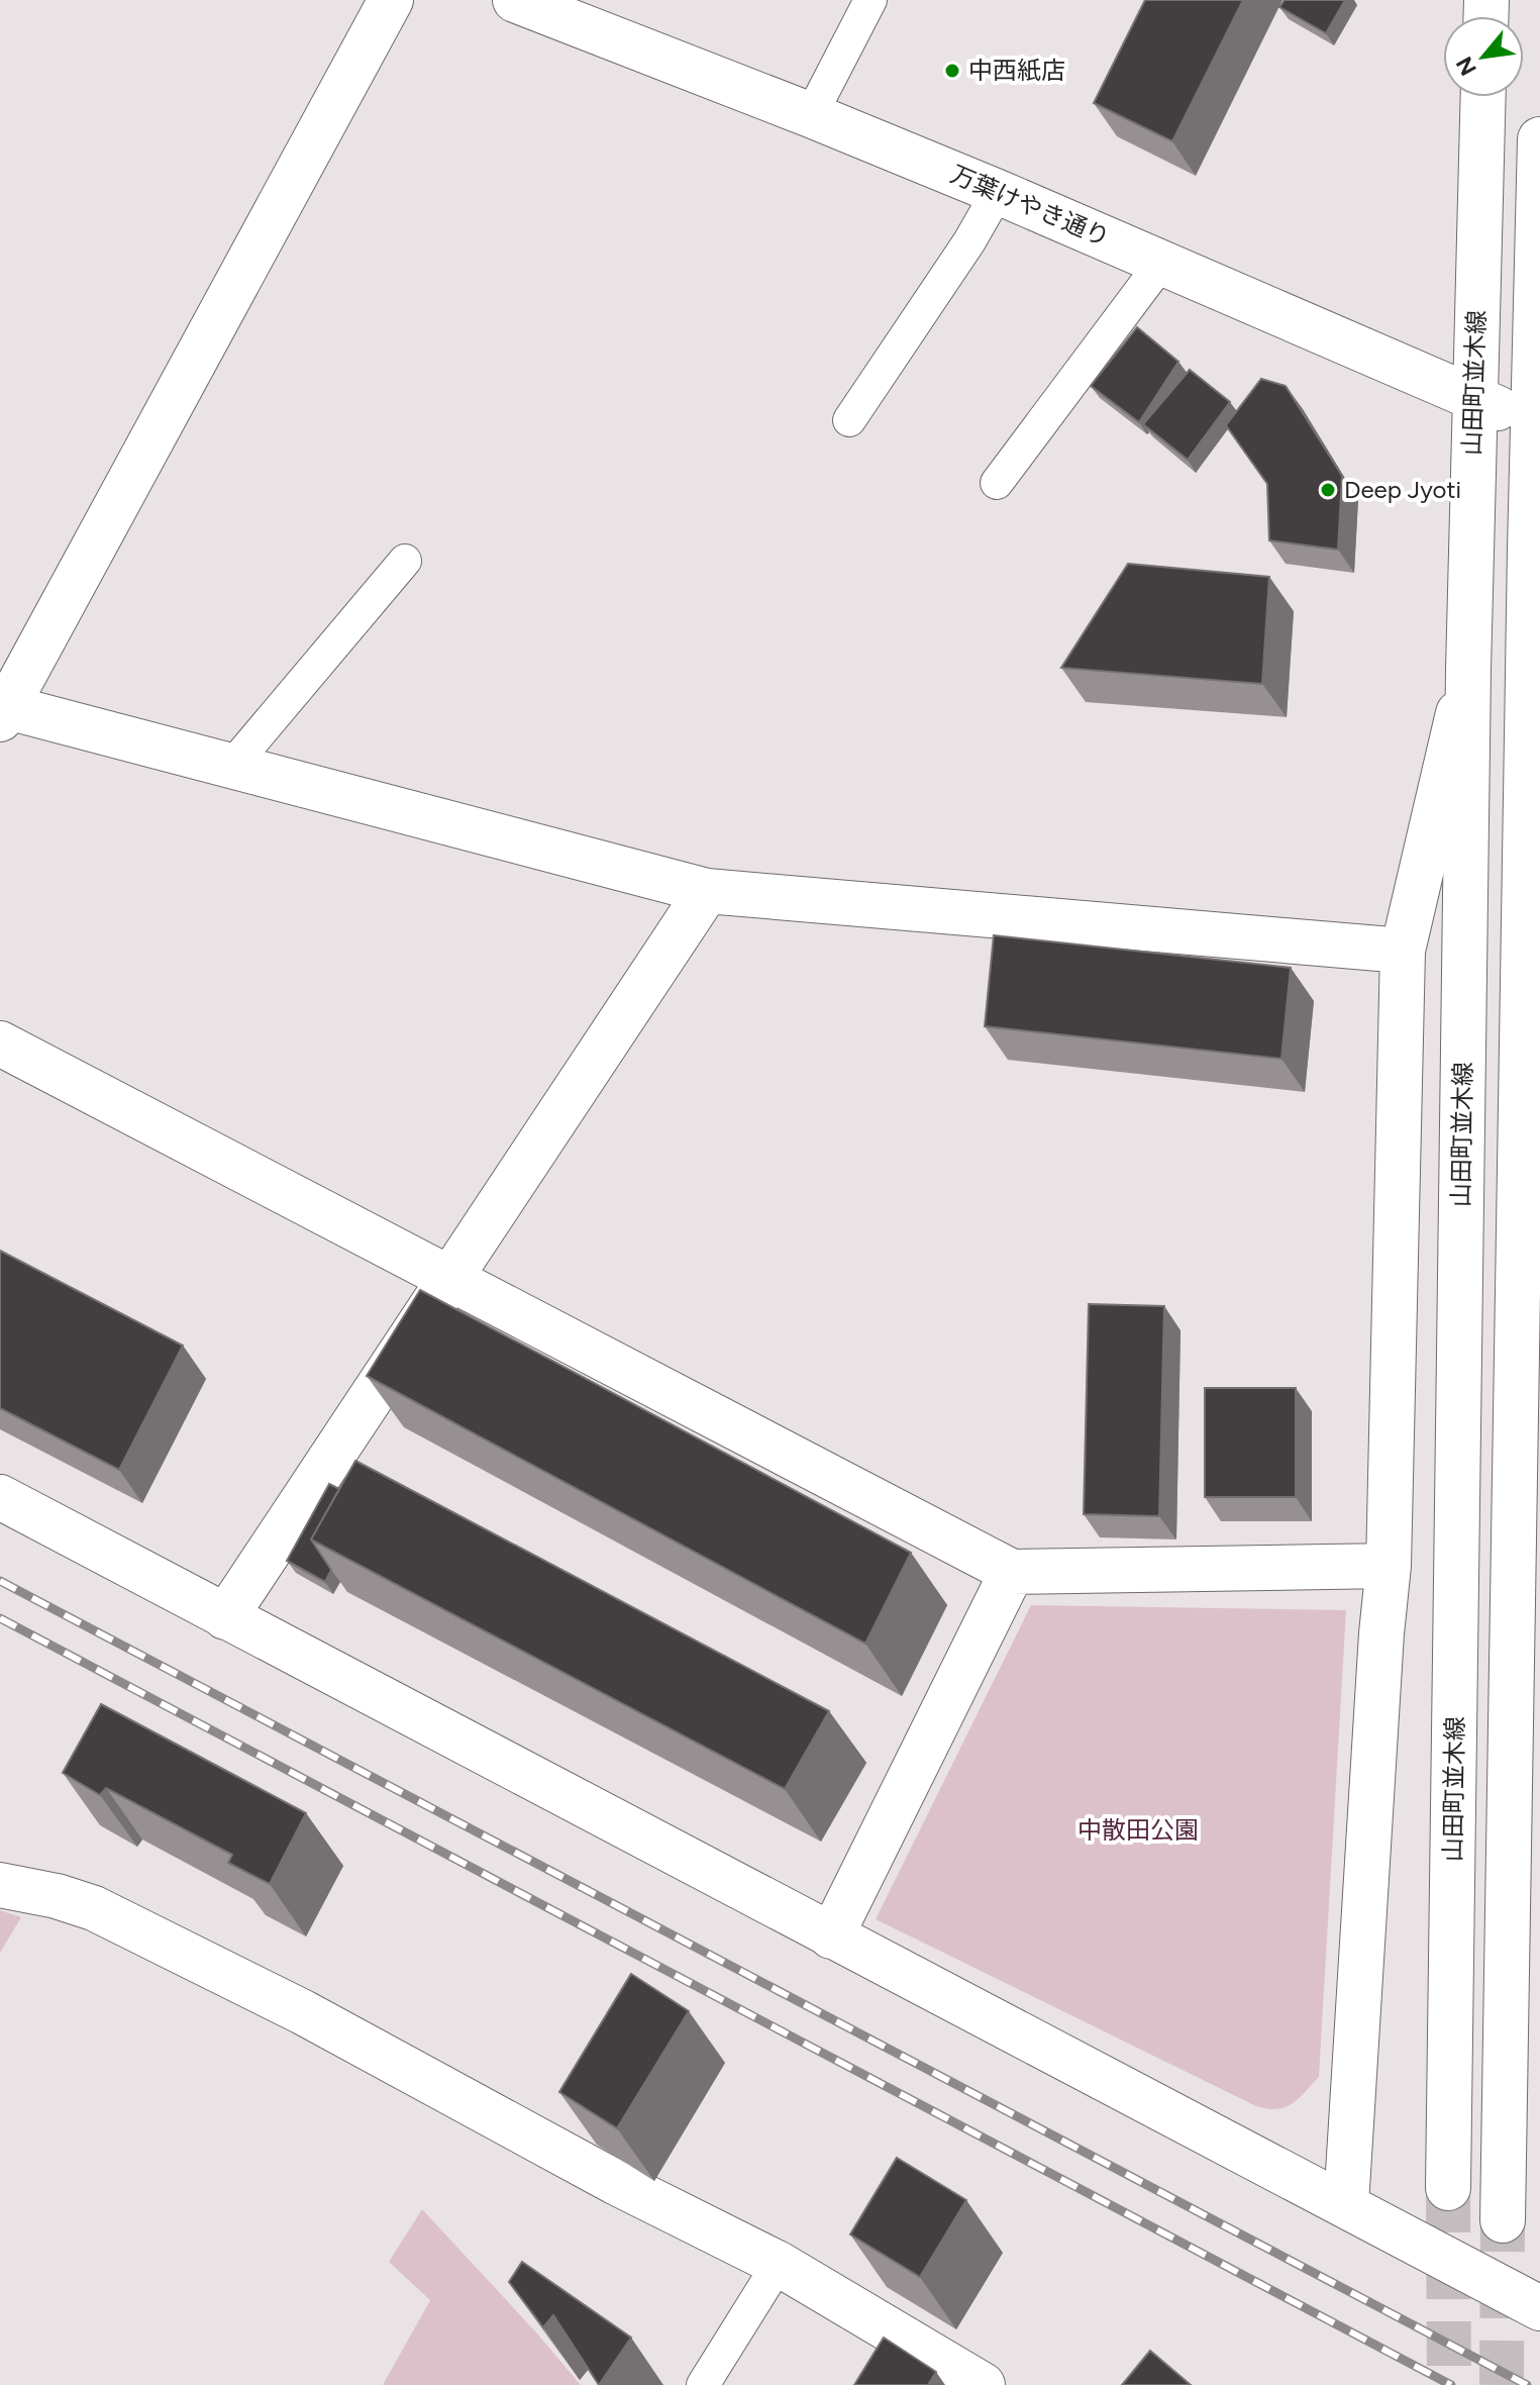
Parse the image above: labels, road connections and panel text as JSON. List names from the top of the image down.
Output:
{
  "streets": {
    "street": ["万葉けやき通り", "山田町並木線"]
  },
  "crossings": [
    ["万葉けやき通り", "山田町並木線"]
  ],
  "parks": ["中散田公園"],
  "places": ["中西紙店", "Deep Jyoti"],
  "north": "bottom left"
}
